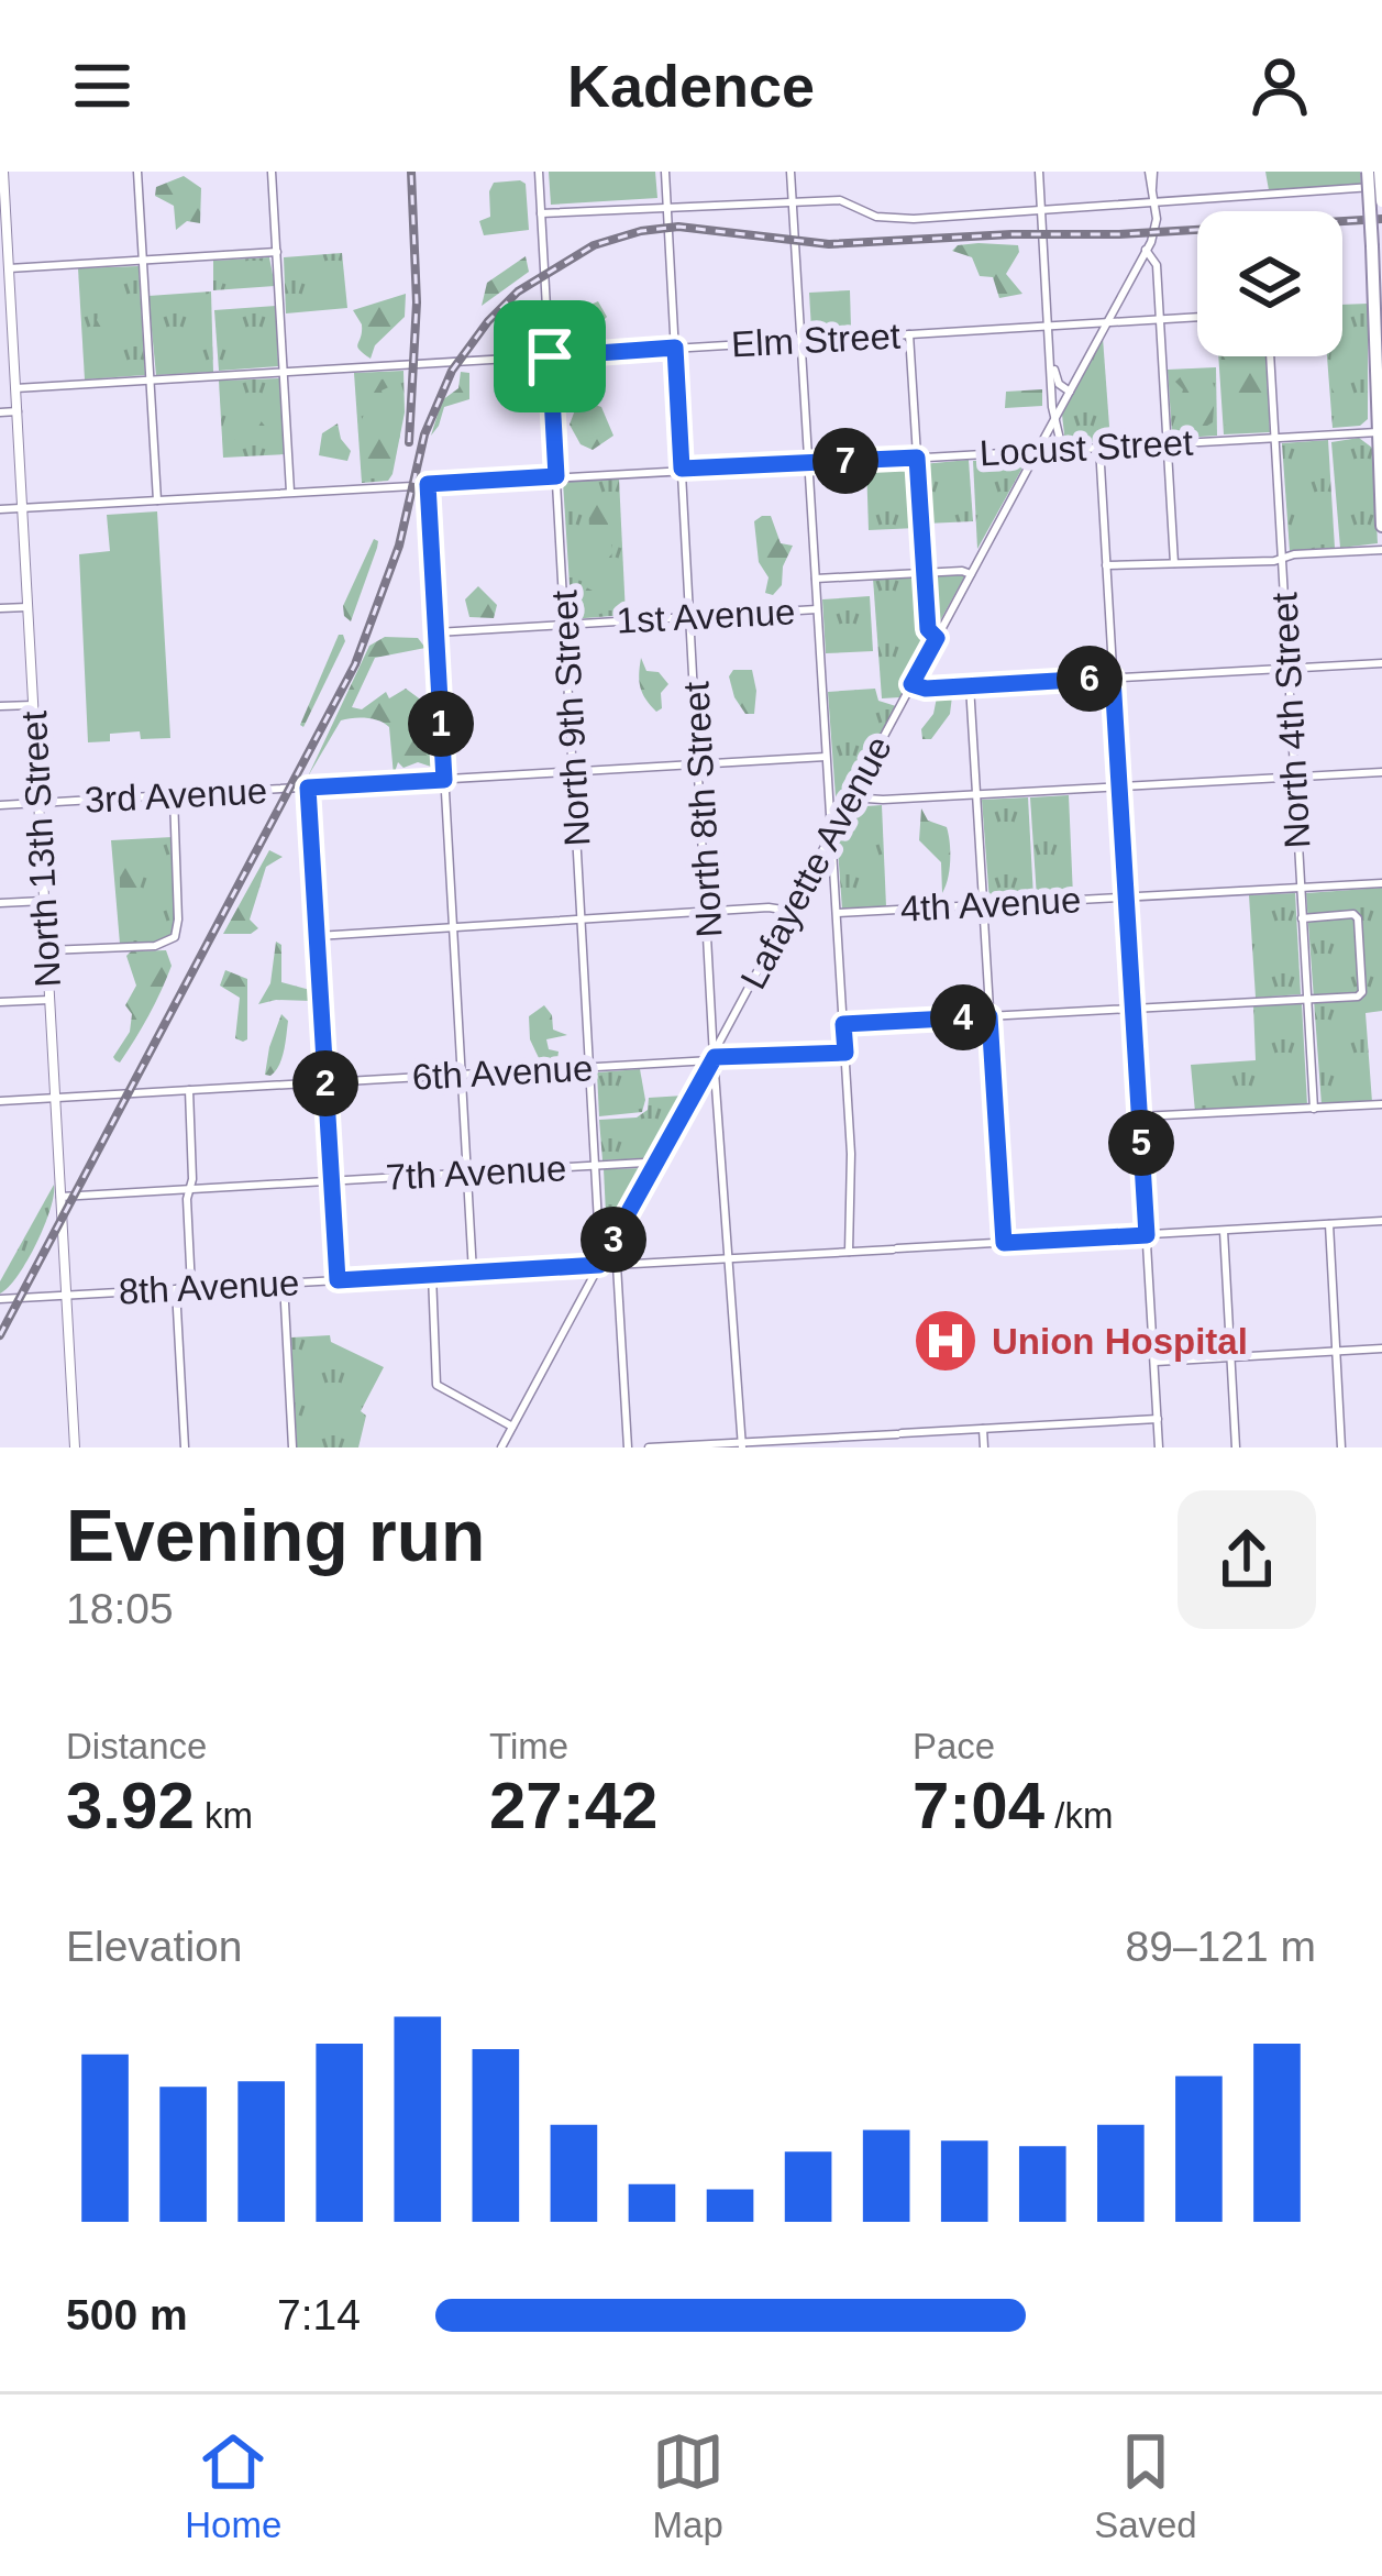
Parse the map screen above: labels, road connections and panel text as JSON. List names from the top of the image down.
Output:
{
  "streets": {
    "main road": ["North 13th Street"],
    "street": [
      "Elm Street",
      "Locust Street",
      "1st Avenue",
      "North 9th Street",
      "North 4th Street",
      "3rd Avenue",
      "North 8th Street",
      "Lafayette Avenue",
      "4th Avenue",
      "6th Avenue",
      "7th Avenue",
      "8th Avenue"
    ]
  },
  "crossings": [
    ["Elm Street", "North 9th Street"],
    ["Elm Street", "North 8th Street"],
    ["Elm Street", "North 13th Street"],
    ["Elm Street", "Lafayette Avenue"],
    ["Locust Street", "North 9th Street"],
    ["Locust Street", "North 4th Street"],
    ["Locust Street", "North 8th Street"],
    ["Locust Street", "North 13th Street"],
    ["Locust Street", "Lafayette Avenue"],
    ["1st Avenue", "North 9th Street"],
    ["1st Avenue", "North 8th Street"],
    ["1st Avenue", "Lafayette Avenue"],
    ["North 9th Street", "3rd Avenue"],
    ["North 9th Street", "Lafayette Avenue"],
    ["North 9th Street", "6th Avenue"],
    ["North 9th Street", "7th Avenue"],
    ["North 9th Street", "8th Avenue"],
    ["North 4th Street", "4th Avenue"],
    ["3rd Avenue", "North 8th Street"],
    ["3rd Avenue", "North 13th Street"],
    ["North 8th Street", "Lafayette Avenue"],
    ["North 8th Street", "6th Avenue"],
    ["North 8th Street", "8th Avenue"],
    ["North 13th Street", "6th Avenue"],
    ["North 13th Street", "7th Avenue"],
    ["North 13th Street", "8th Avenue"],
    ["Lafayette Avenue", "6th Avenue"],
    ["Lafayette Avenue", "7th Avenue"],
    ["Lafayette Avenue", "8th Avenue"]
  ],
  "places": {
    "hospital": ["Union Hospital"]
  },
  "page": {
    "header": "Kadence",
    "pins": [
      "7",
      "6",
      "1",
      "4",
      "2",
      "5",
      "3"
    ],
    "heading": ["Evening run", "18:05"],
    "stats": [
      ["Distance", "3.92 km"],
      ["Time", "27:42"],
      ["Pace", "7:04 /km"]
    ],
    "chart": ["Elevation", "89–121 m"],
    "list": [
      {
        "name": "500 m",
        "note": "7:14"
      }
    ],
    "tabs": ["Home", "Map", "Saved"]
  }
}
